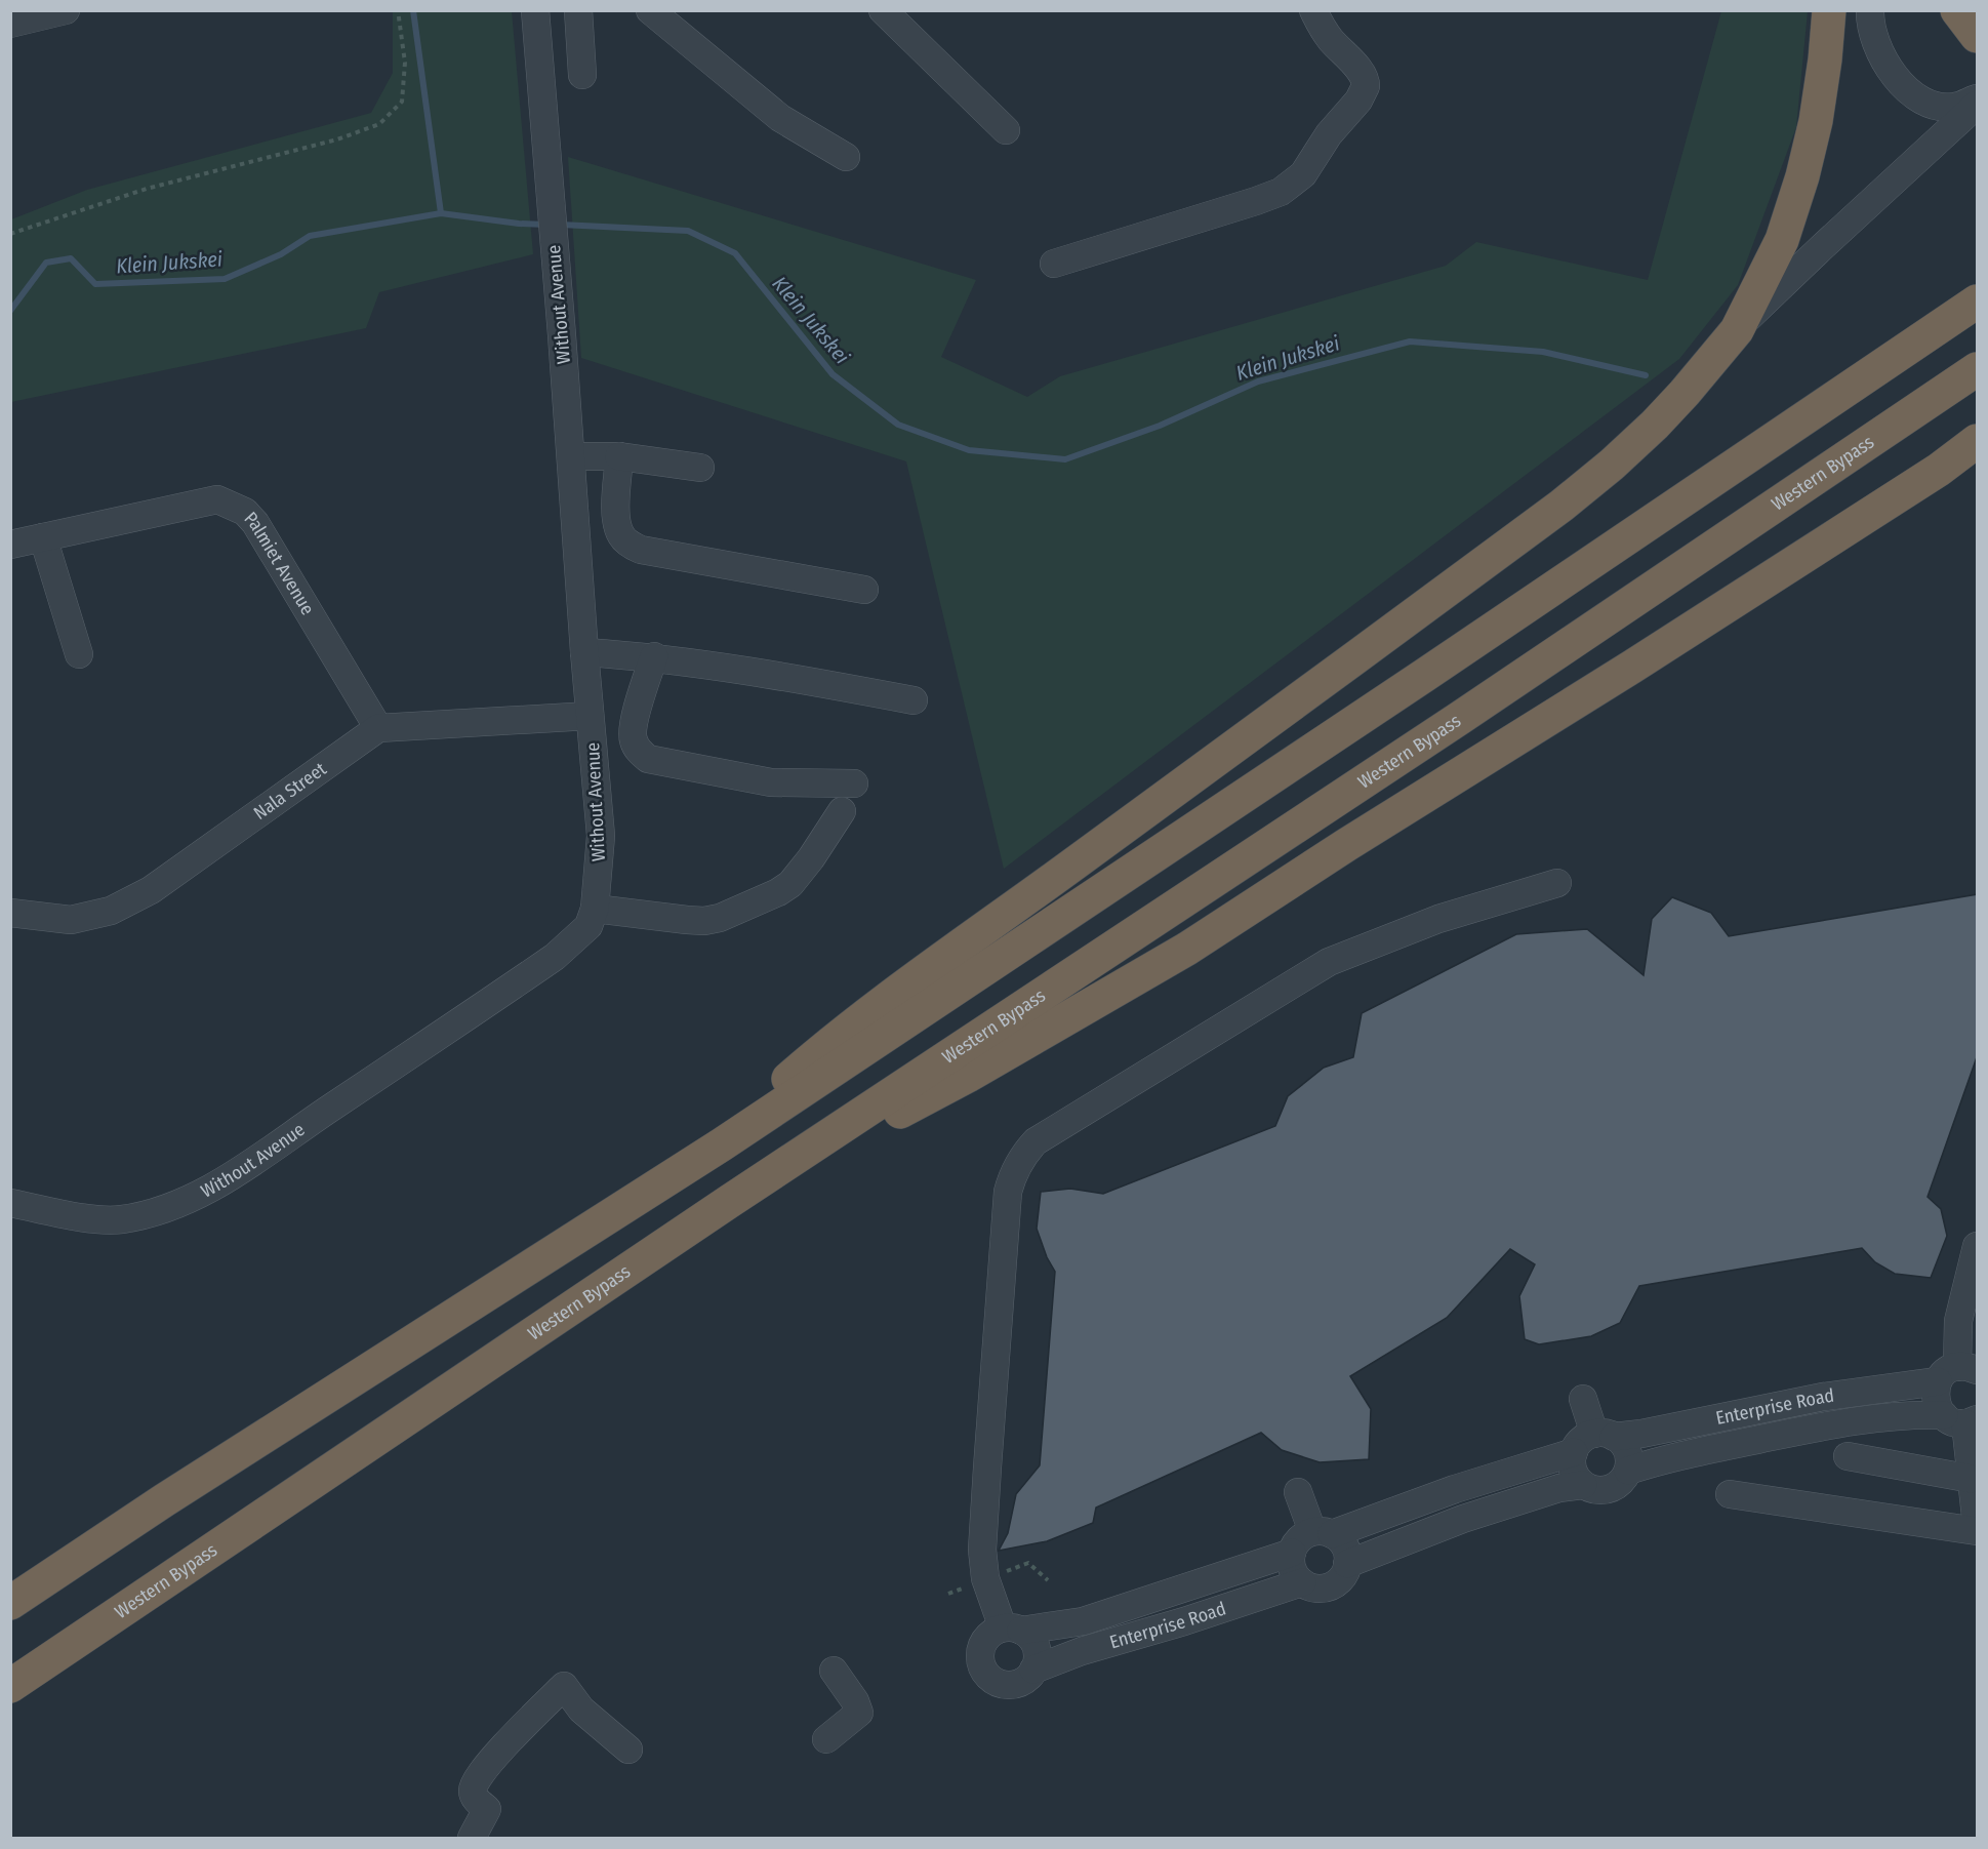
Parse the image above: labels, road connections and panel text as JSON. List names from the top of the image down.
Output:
{
  "streets": {
    "highway": ["Western Bypass"],
    "street": [
      "Without Avenue",
      "Palmiet Avenue",
      "Nala Street",
      "Enterprise Road"
    ]
  },
  "crossings": [
    ["Palmiet Avenue", "Nala Street"]
  ],
  "water": ["Klein Jukskei"]
}
